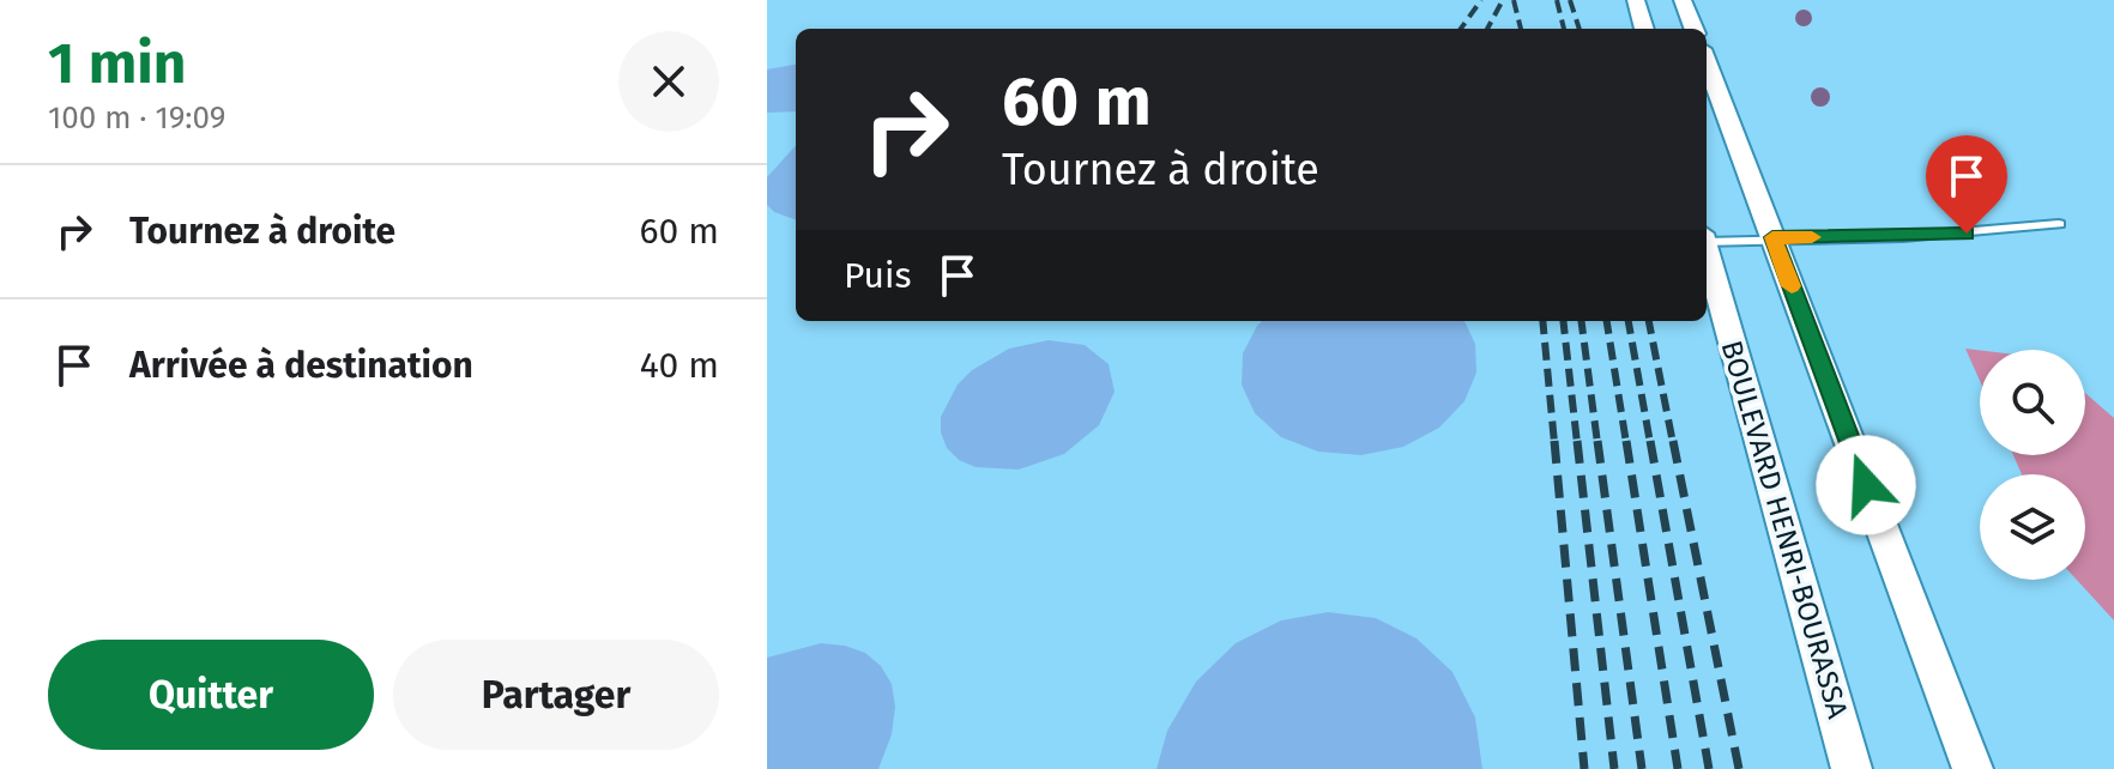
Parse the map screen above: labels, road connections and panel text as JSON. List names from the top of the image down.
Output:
{
  "streets": {
    "street": ["BOULEVARD HENRI-BOURASSA"]
  },
  "page": {
    "heading": ["1 min", "100 m · 19:09"],
    "turn": ["60 m", "Tournez à droite"],
    "list": [
      {
        "name": "Tournez à droite",
        "value": "60 m"
      },
      {
        "name": "Arrivée à destination",
        "value": "40 m"
      }
    ],
    "then": "Puis",
    "buttons": ["Quitter", "Partager"]
  }
}
